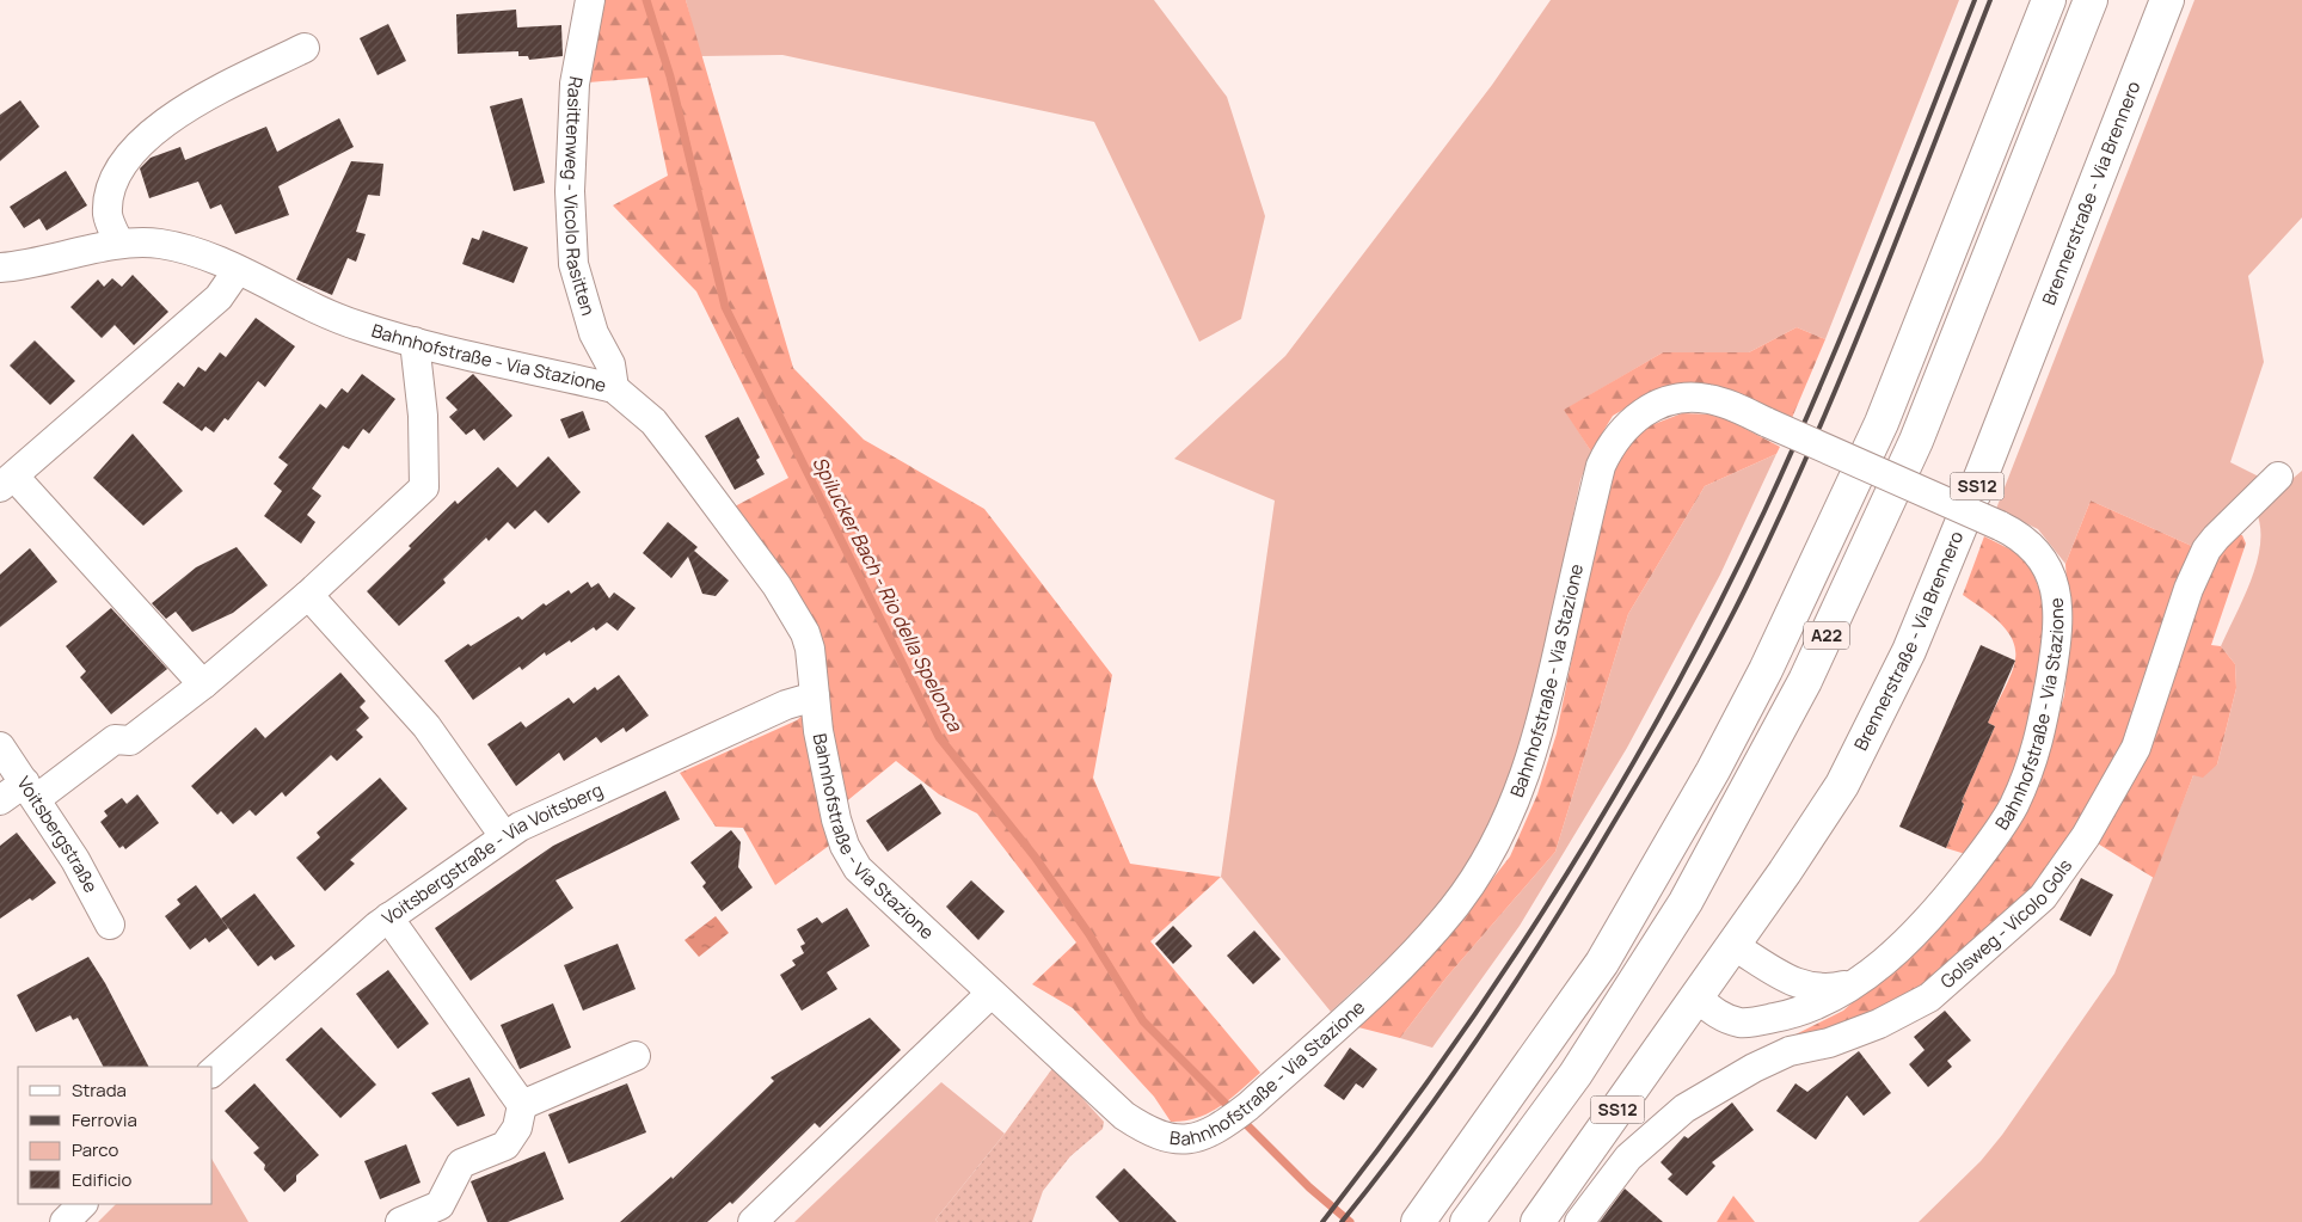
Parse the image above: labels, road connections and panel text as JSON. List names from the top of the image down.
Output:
{
  "streets": {
    "main road": ["Brennerstraße - Via Brennero", "SS12", "A22"],
    "street": [
      "Rasittenweg - Vicolo Rasitten",
      "Bahnhofstraße - Via Stazione",
      "Voitsbergstraße",
      "Voitsbergstraße - Via Voitsberg",
      "Golsweg - Vicolo Gols"
    ]
  },
  "crossings": [
    ["Brennerstraße - Via Brennero", "Bahnhofstraße - Via Stazione"],
    ["Rasittenweg - Vicolo Rasitten", "Bahnhofstraße - Via Stazione"],
    ["Bahnhofstraße - Via Stazione", "Voitsbergstraße - Via Voitsberg"]
  ],
  "water": ["Spilucker Bach - Rio della Spelonca"],
  "legend": [
    "Strada",
    "Ferrovia",
    "Parco",
    "Edificio"
  ]
}
